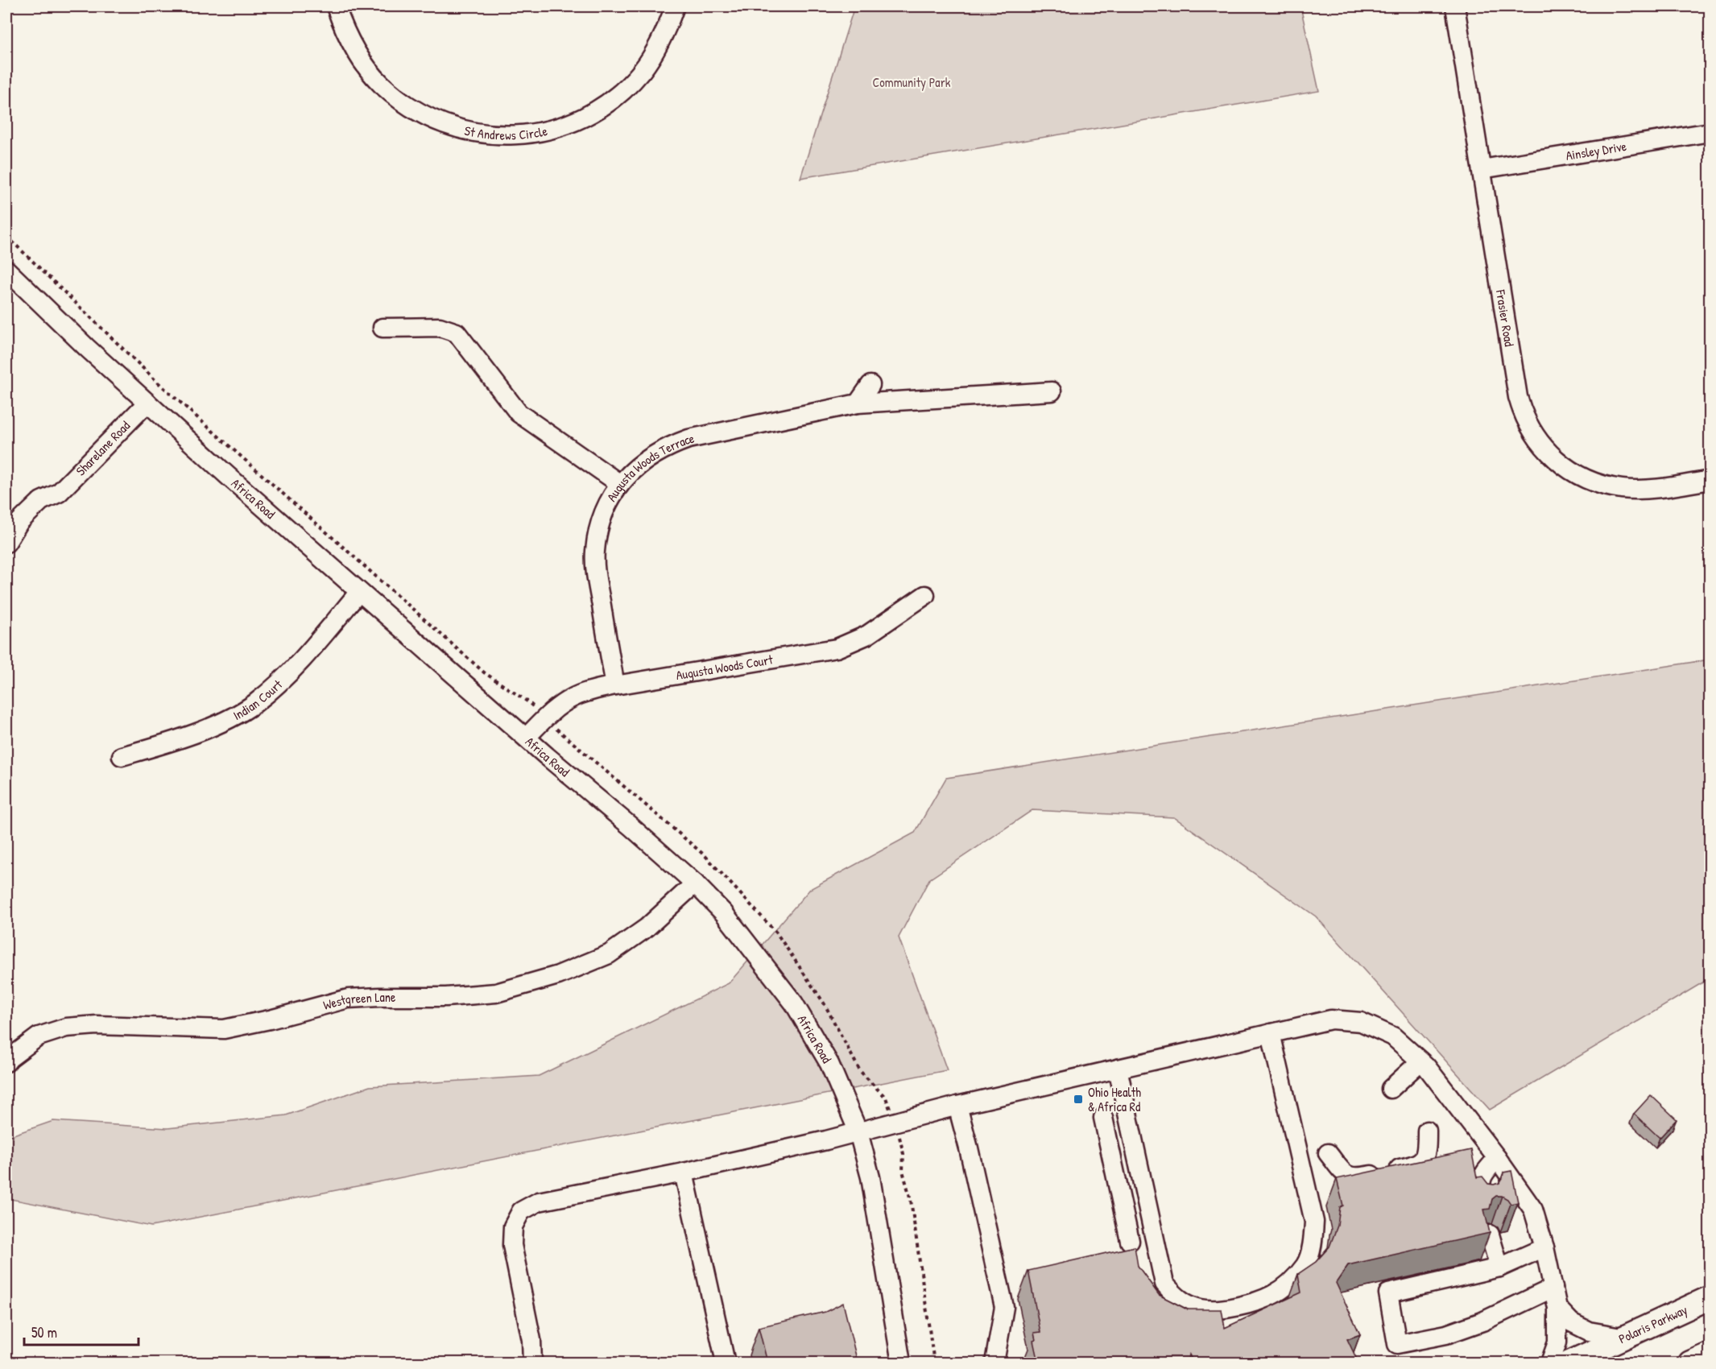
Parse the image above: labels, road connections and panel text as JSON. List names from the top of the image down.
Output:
{
  "streets": {
    "main road": ["Polaris Parkway"],
    "street": [
      "St Andrews Circle",
      "Ainsley Drive",
      "Frasier Road",
      "Sharelane Road",
      "Augusta Woods Terrace",
      "Africa Road",
      "Augusta Woods Court",
      "Indian Court",
      "Westgreen Lane"
    ]
  },
  "crossings": [
    ["Ainsley Drive", "Frasier Road"],
    ["Sharelane Road", "Africa Road"],
    ["Augusta Woods Terrace", "Augusta Woods Court"],
    ["Africa Road", "Augusta Woods Court"],
    ["Africa Road", "Indian Court"],
    ["Africa Road", "Westgreen Lane"]
  ],
  "parks": ["Community Park"],
  "places": {
    "transit": ["Ohio Health & Africa Rd"]
  },
  "scale_bar": "50 m"
}
